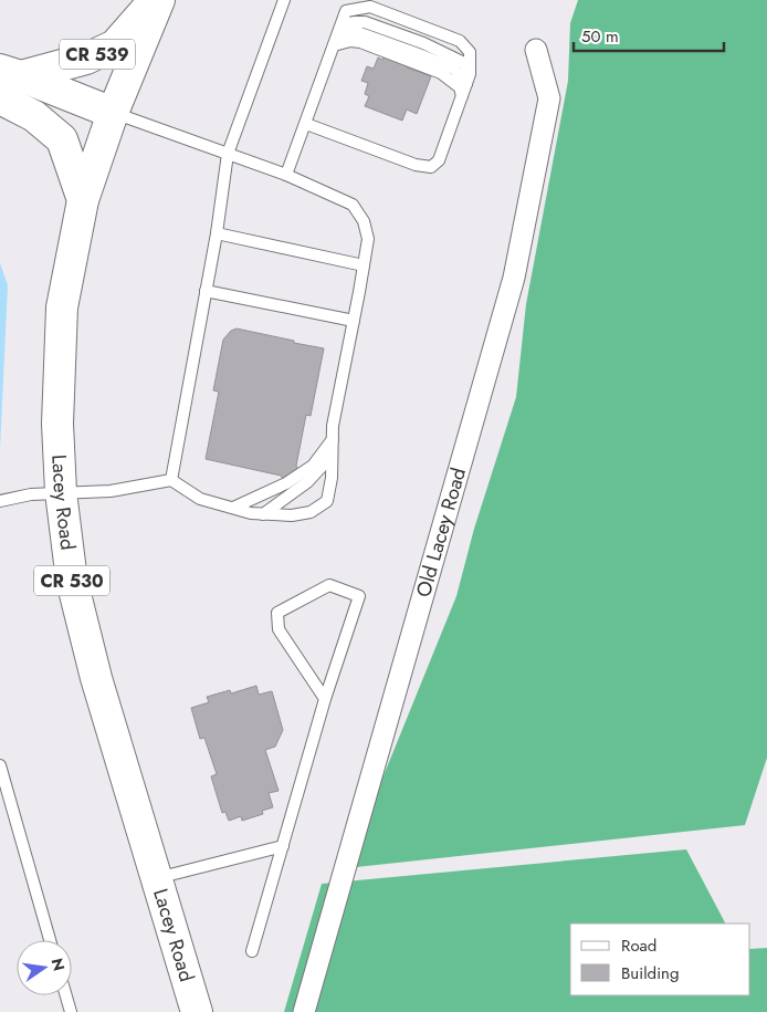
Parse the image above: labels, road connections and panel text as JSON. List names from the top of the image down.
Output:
{
  "streets": {
    "main road": ["CR 539", "Lacey Road", "CR 530"],
    "street": ["Old Lacey Road"]
  },
  "crossings": [
    ["CR 539", "Lacey Road"],
    ["CR 539", "CR 530"],
    ["Lacey Road", "CR 530"]
  ],
  "legend": ["Road", "Building"],
  "scale_bar": "50 m",
  "north": "right"
}
